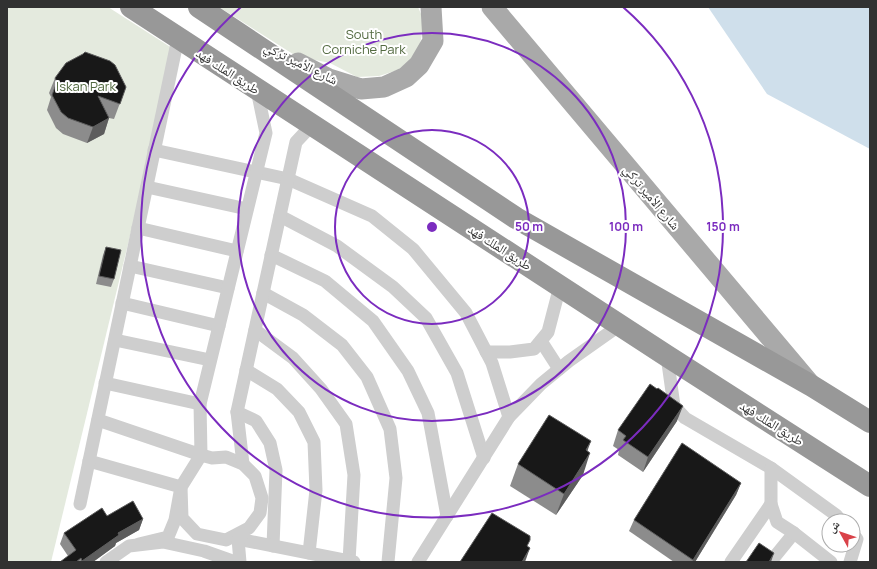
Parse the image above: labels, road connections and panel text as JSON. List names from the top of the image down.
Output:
{
  "streets": {
    "highway": ["طريق الملك فهد"],
    "main road": ["شارع الأمير تركي"]
  },
  "parks": ["South Corniche Park", "Iskan Park"],
  "north": "top left",
  "rings": ["50 m", "100 m", "150 m"]
}
